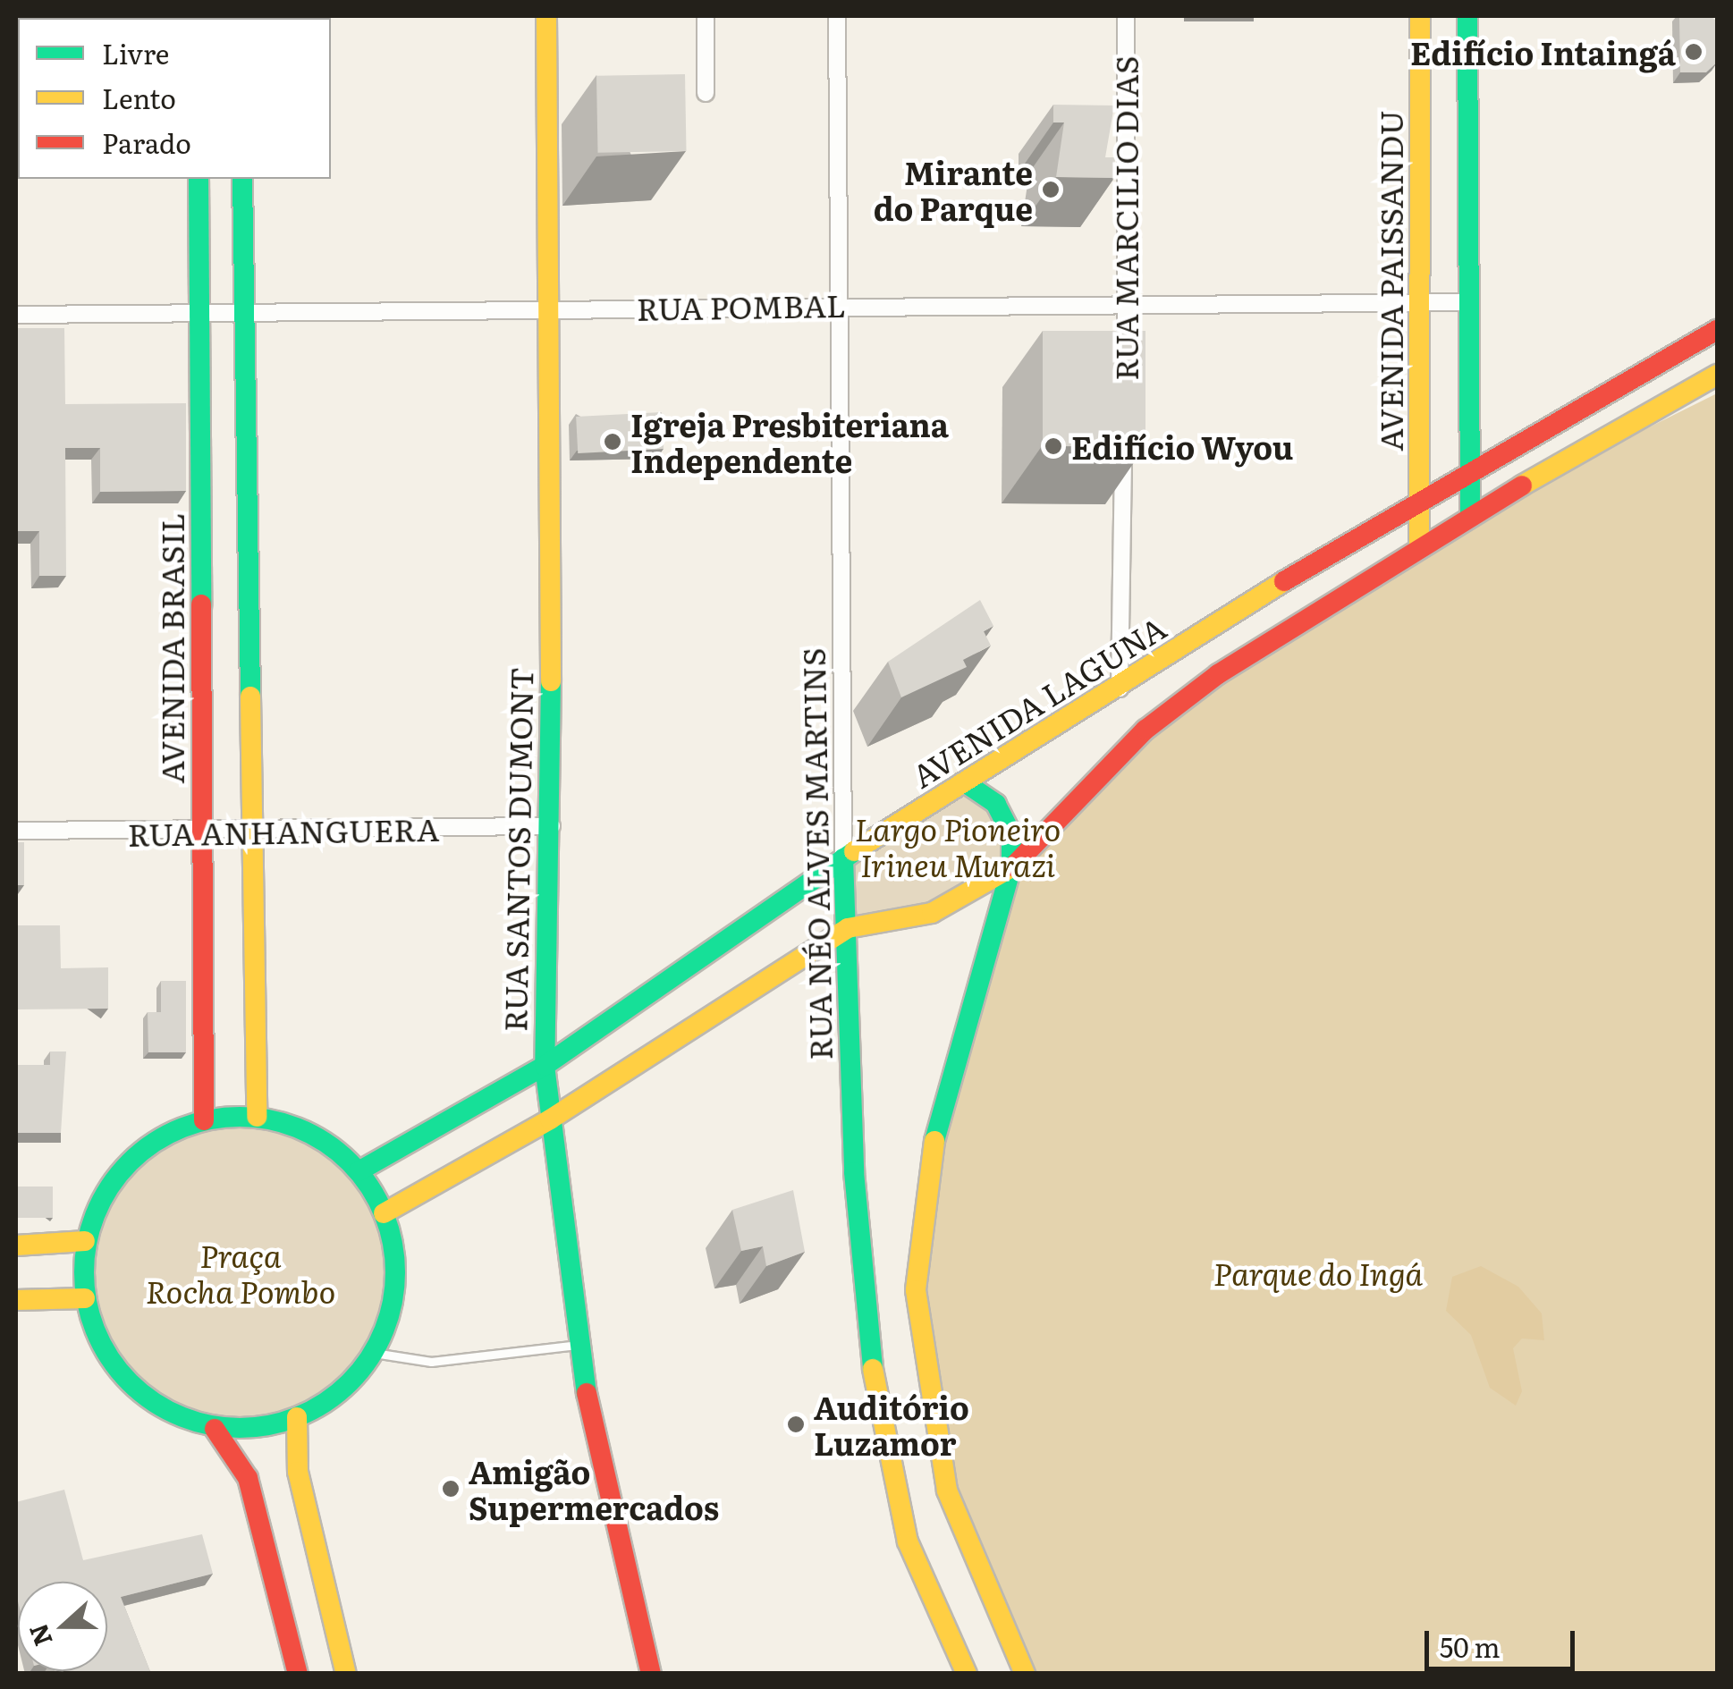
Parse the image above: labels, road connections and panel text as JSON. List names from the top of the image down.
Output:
{
  "streets": {
    "main road": [
      "AVENIDA PAISSANDU",
      "AVENIDA BRASIL",
      "AVENIDA LAGUNA",
      "RUA SANTOS DUMONT",
      "RUA NÉO ALVES MARTINS"
    ],
    "street": ["RUA MARCILIO DIAS", "RUA POMBAL", "RUA ANHANGUERA"]
  },
  "crossings": [
    ["RUA MARCILIO DIAS", "RUA POMBAL"],
    ["AVENIDA PAISSANDU", "RUA POMBAL"],
    ["AVENIDA PAISSANDU", "AVENIDA LAGUNA"],
    ["RUA POMBAL", "AVENIDA BRASIL"],
    ["RUA POMBAL", "RUA SANTOS DUMONT"],
    ["RUA POMBAL", "RUA NÉO ALVES MARTINS"],
    ["AVENIDA BRASIL", "AVENIDA LAGUNA"],
    ["AVENIDA BRASIL", "RUA ANHANGUERA"],
    ["AVENIDA LAGUNA", "RUA SANTOS DUMONT"],
    ["AVENIDA LAGUNA", "RUA NÉO ALVES MARTINS"],
    ["RUA ANHANGUERA", "RUA SANTOS DUMONT"]
  ],
  "parks": ["Largo Pioneiro Irineu Murazi", "Praça Rocha Pombo", "Parque do Ingá"],
  "places": [
    "Edifício Intaingá",
    "Mirante do Parque",
    "Igreja Presbiteriana Independente",
    "Edifício Wyou",
    "Auditório Luzamor",
    "Amigão Supermercados"
  ],
  "legend": ["Livre", "Lento", "Parado"],
  "scale_bar": "50 m",
  "north": "left"
}
